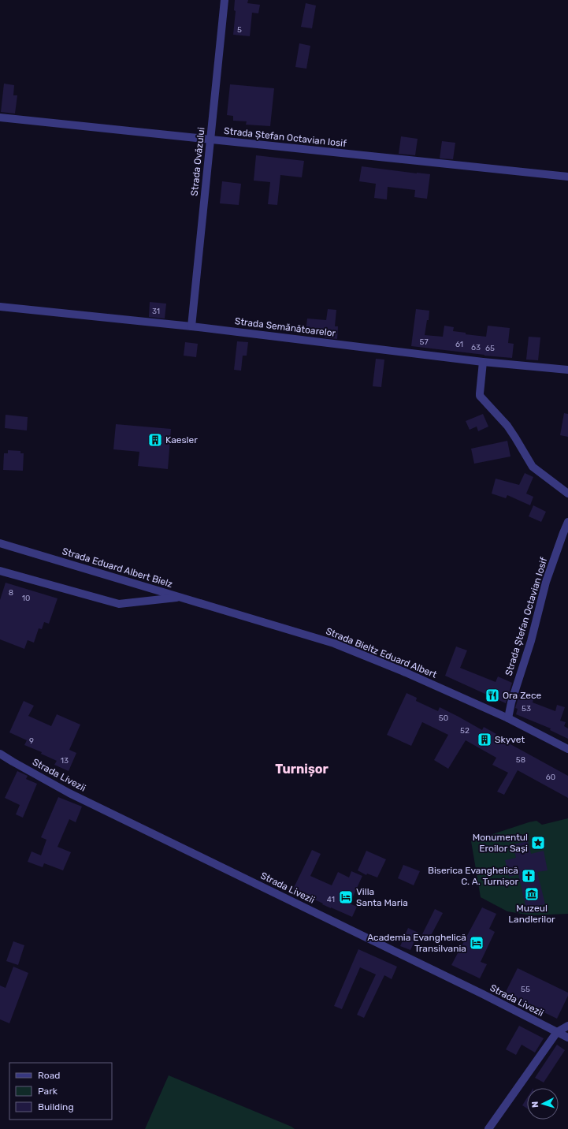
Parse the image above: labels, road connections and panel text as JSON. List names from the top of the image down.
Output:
{
  "streets": {
    "street": [
      "Strada Ștefan Octavian Iosif",
      "Strada Ovăzului",
      "Strada Semănătoarelor",
      "Strada Eduard Albert Bielz",
      "Strada Bieltz Eduard Albert",
      "Strada Livezii"
    ]
  },
  "crossings": [
    ["Strada Ștefan Octavian Iosif", "Strada Ovăzului"],
    ["Strada Ștefan Octavian Iosif", "Strada Bieltz Eduard Albert"],
    ["Strada Ovăzului", "Strada Semănătoarelor"],
    ["Strada Eduard Albert Bielz", "Strada Bieltz Eduard Albert"]
  ],
  "districts": ["Turnișor"],
  "places": {
    "building": ["Kaesler", "Skyvet"],
    "restaurant": ["Ora Zece"],
    "place": ["Monumentul Eroilor Sași"],
    "church": ["Biserica Evanghelică C. A. Turnișor"],
    "museum": ["Muzeul Landlerilor"],
    "hotel": ["Villa Santa Maria", "Academia Evanghelică Transilvania"]
  },
  "house_numbers": [
    "5",
    "31",
    "57",
    "61",
    "63",
    "65",
    "8",
    "10",
    "53",
    "50",
    "52",
    "9",
    "58",
    "13",
    "60",
    "41",
    "55"
  ],
  "legend": ["Road", "Park", "Building"],
  "north": "left"
}
